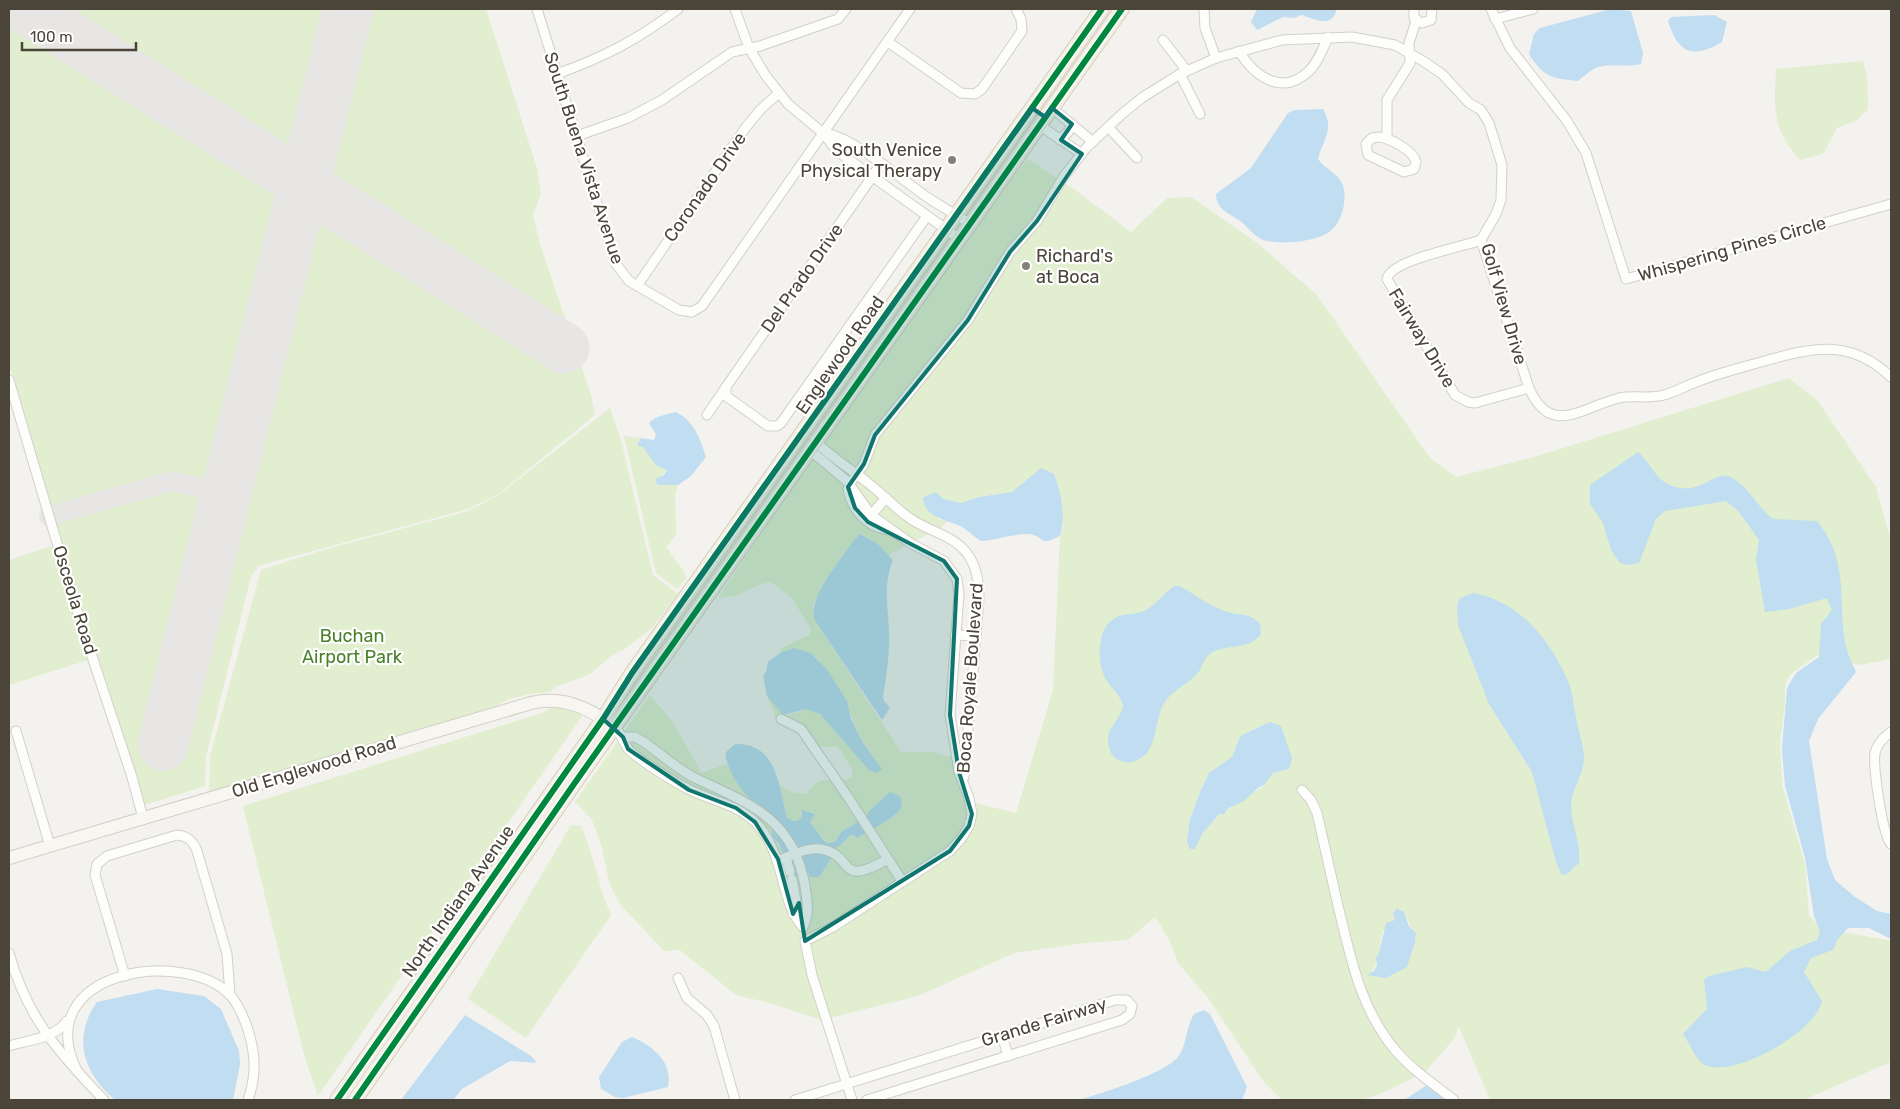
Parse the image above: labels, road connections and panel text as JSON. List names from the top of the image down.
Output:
{
  "streets": {
    "main road": ["Englewood Road", "North Indiana Avenue"],
    "street": [
      "South Buena Vista Avenue",
      "Coronado Drive",
      "Whispering Pines Circle",
      "Del Prado Drive",
      "Golf View Drive",
      "Fairway Drive",
      "Osceola Road",
      "Boca Royale Boulevard",
      "Old Englewood Road",
      "Grande Fairway"
    ]
  },
  "crossings": [
    ["South Buena Vista Avenue", "Coronado Drive"],
    ["Golf View Drive", "Fairway Drive"],
    ["Golf View Drive", "Boca Royale Boulevard"],
    ["Englewood Road", "Boca Royale Boulevard"],
    ["Englewood Road", "Old Englewood Road"],
    ["Englewood Road", "North Indiana Avenue"],
    ["Osceola Road", "Old Englewood Road"],
    ["Old Englewood Road", "North Indiana Avenue"]
  ],
  "parks": ["Buchan Airport Park"],
  "places": ["South Venice Physical Therapy", "Richard's at Boca"],
  "scale_bar": "100 m"
}
